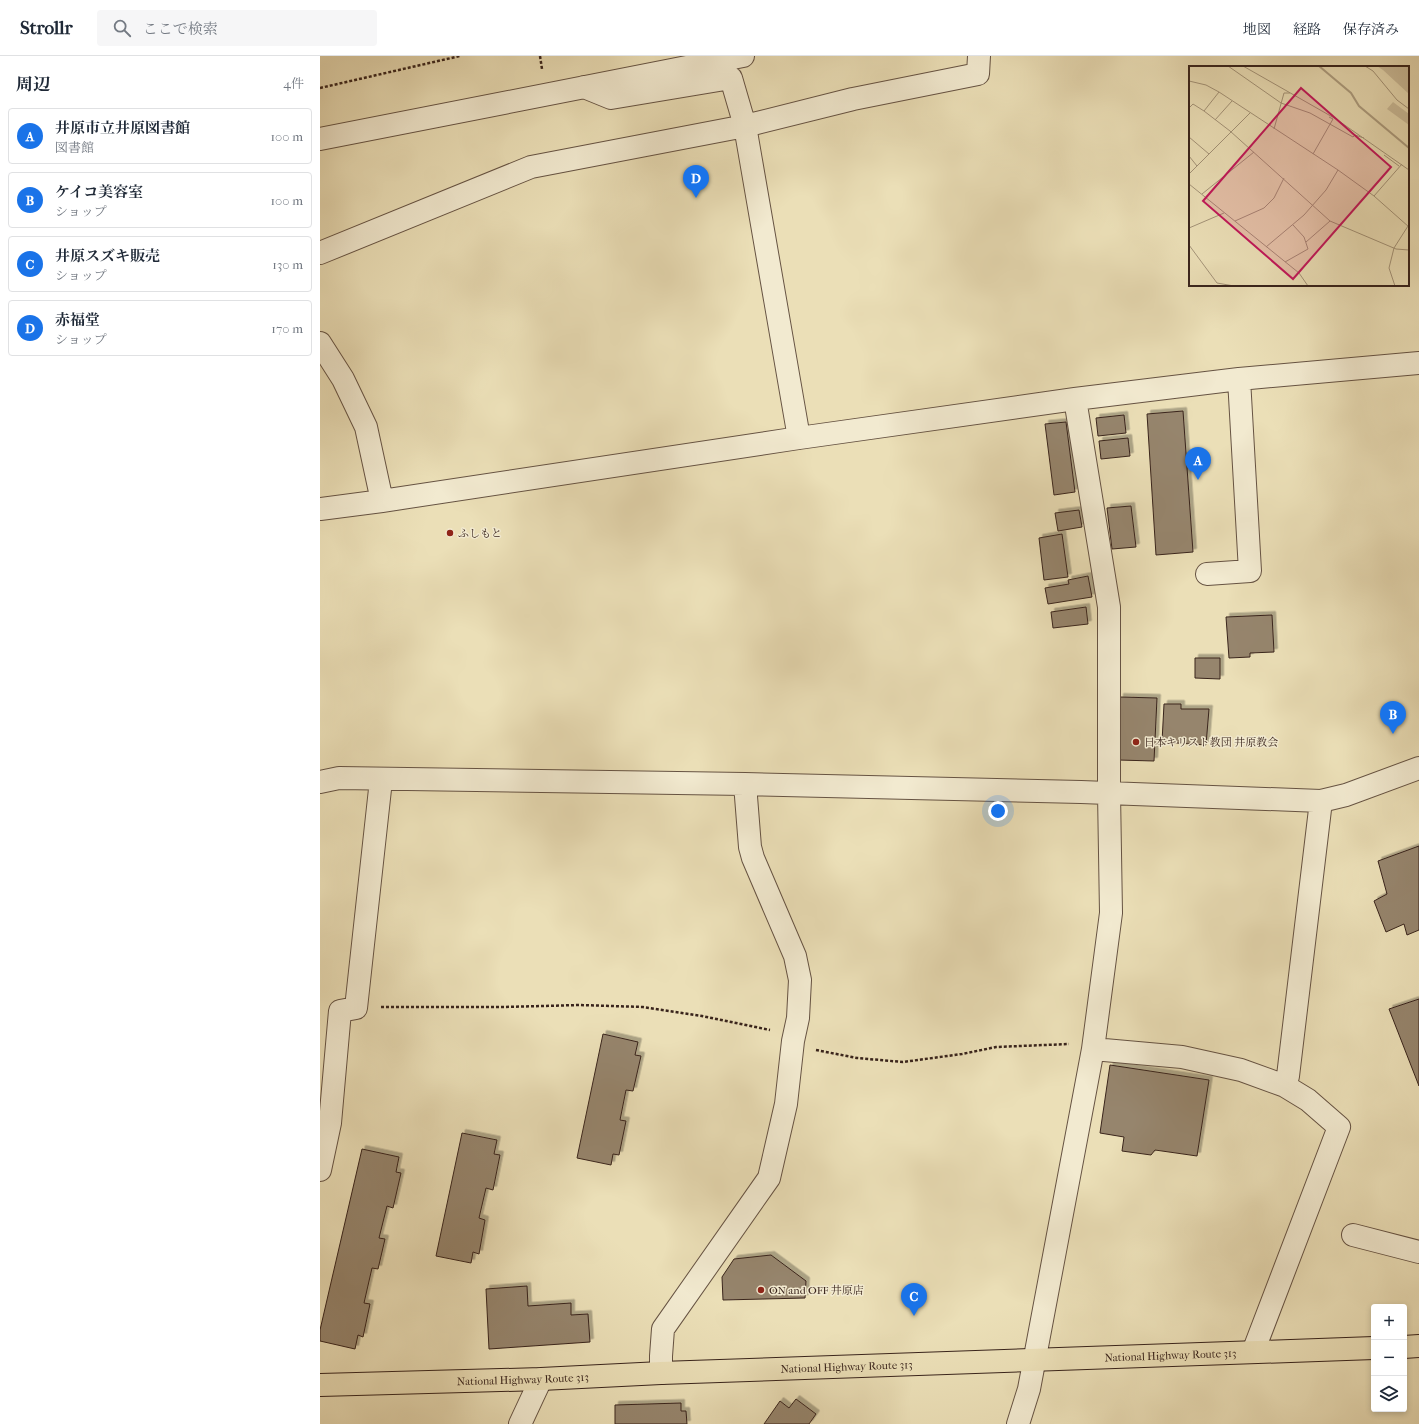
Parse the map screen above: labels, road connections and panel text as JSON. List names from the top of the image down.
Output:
{
  "streets": {
    "highway": ["National Highway Route 313"]
  },
  "places": ["ふしもと", "日本キリスト教団 井原教会", "ON and OFF 井原店"],
  "page": {
    "header": "Strollr",
    "search": "ここで検索",
    "nav": ["地図", "経路", "保存済み"],
    "heading": ["周辺", "4件"],
    "list": [
      {
        "mark": "A",
        "name": "井原市立井原図書館",
        "note": "図書館",
        "value": "100 m"
      },
      {
        "mark": "B",
        "name": "ケイコ美容室",
        "note": "ショップ",
        "value": "100 m"
      },
      {
        "mark": "C",
        "name": "井原スズキ販売",
        "note": "ショップ",
        "value": "130 m"
      },
      {
        "mark": "D",
        "name": "赤福堂",
        "note": "ショップ",
        "value": "170 m"
      }
    ],
    "pins": [
      "D",
      "A",
      "B",
      "C"
    ],
    "map_buttons": ["+", "−"]
  }
}
